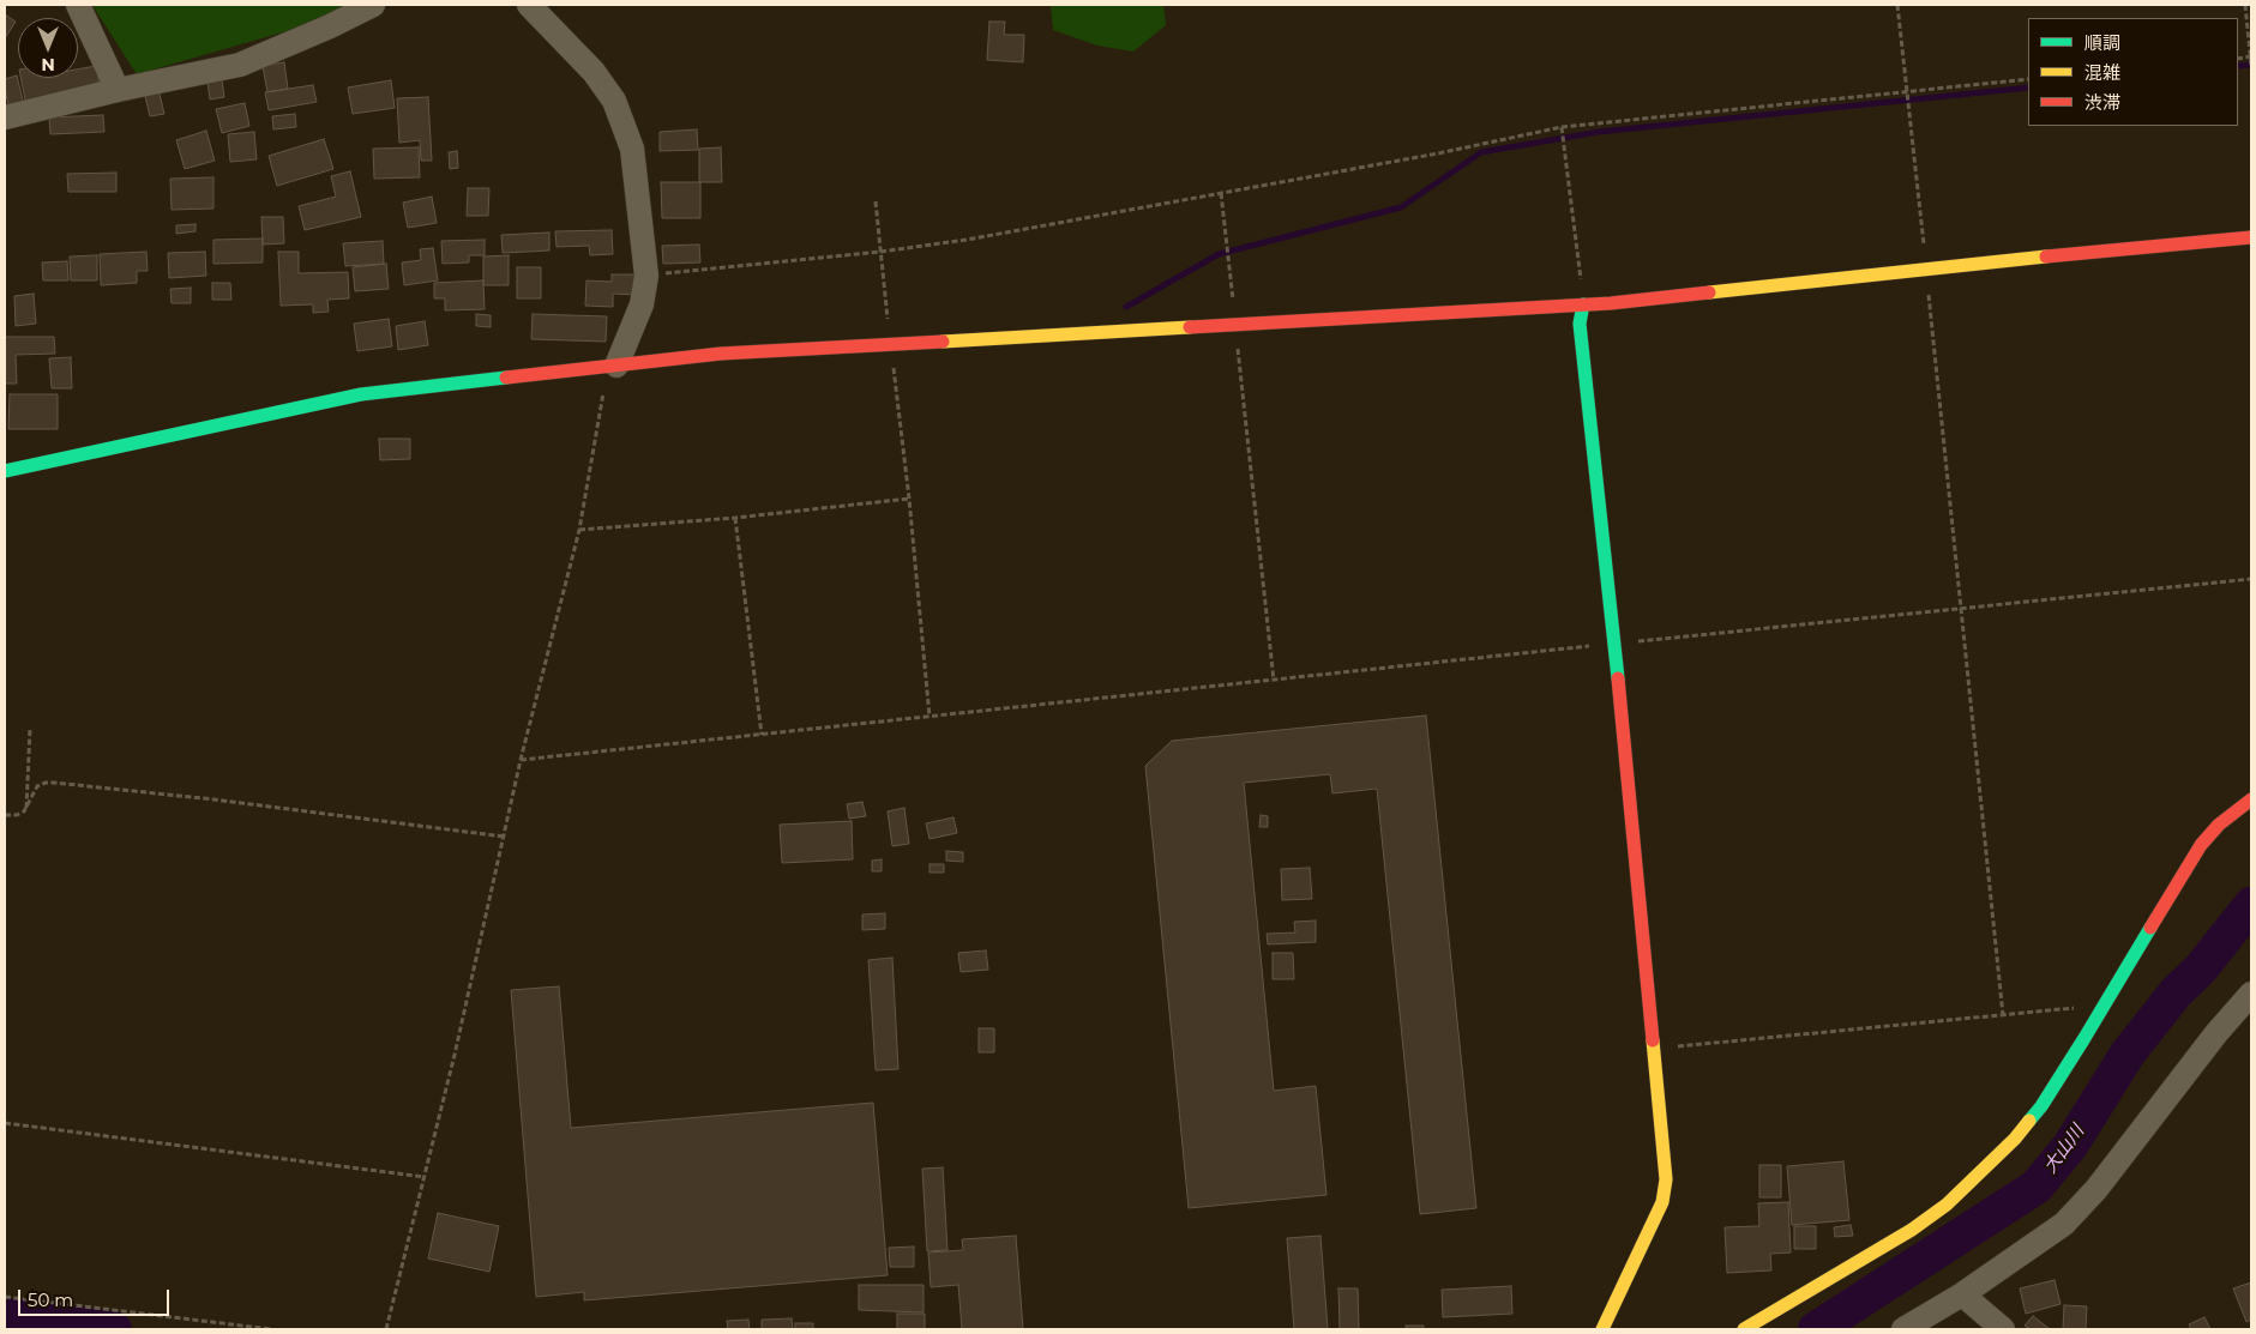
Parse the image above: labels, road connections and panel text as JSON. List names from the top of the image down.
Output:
{
  "water": ["大山川"],
  "legend": ["順調", "混雑", "渋滞"],
  "scale_bar": "50 m",
  "north": "bottom"
}
